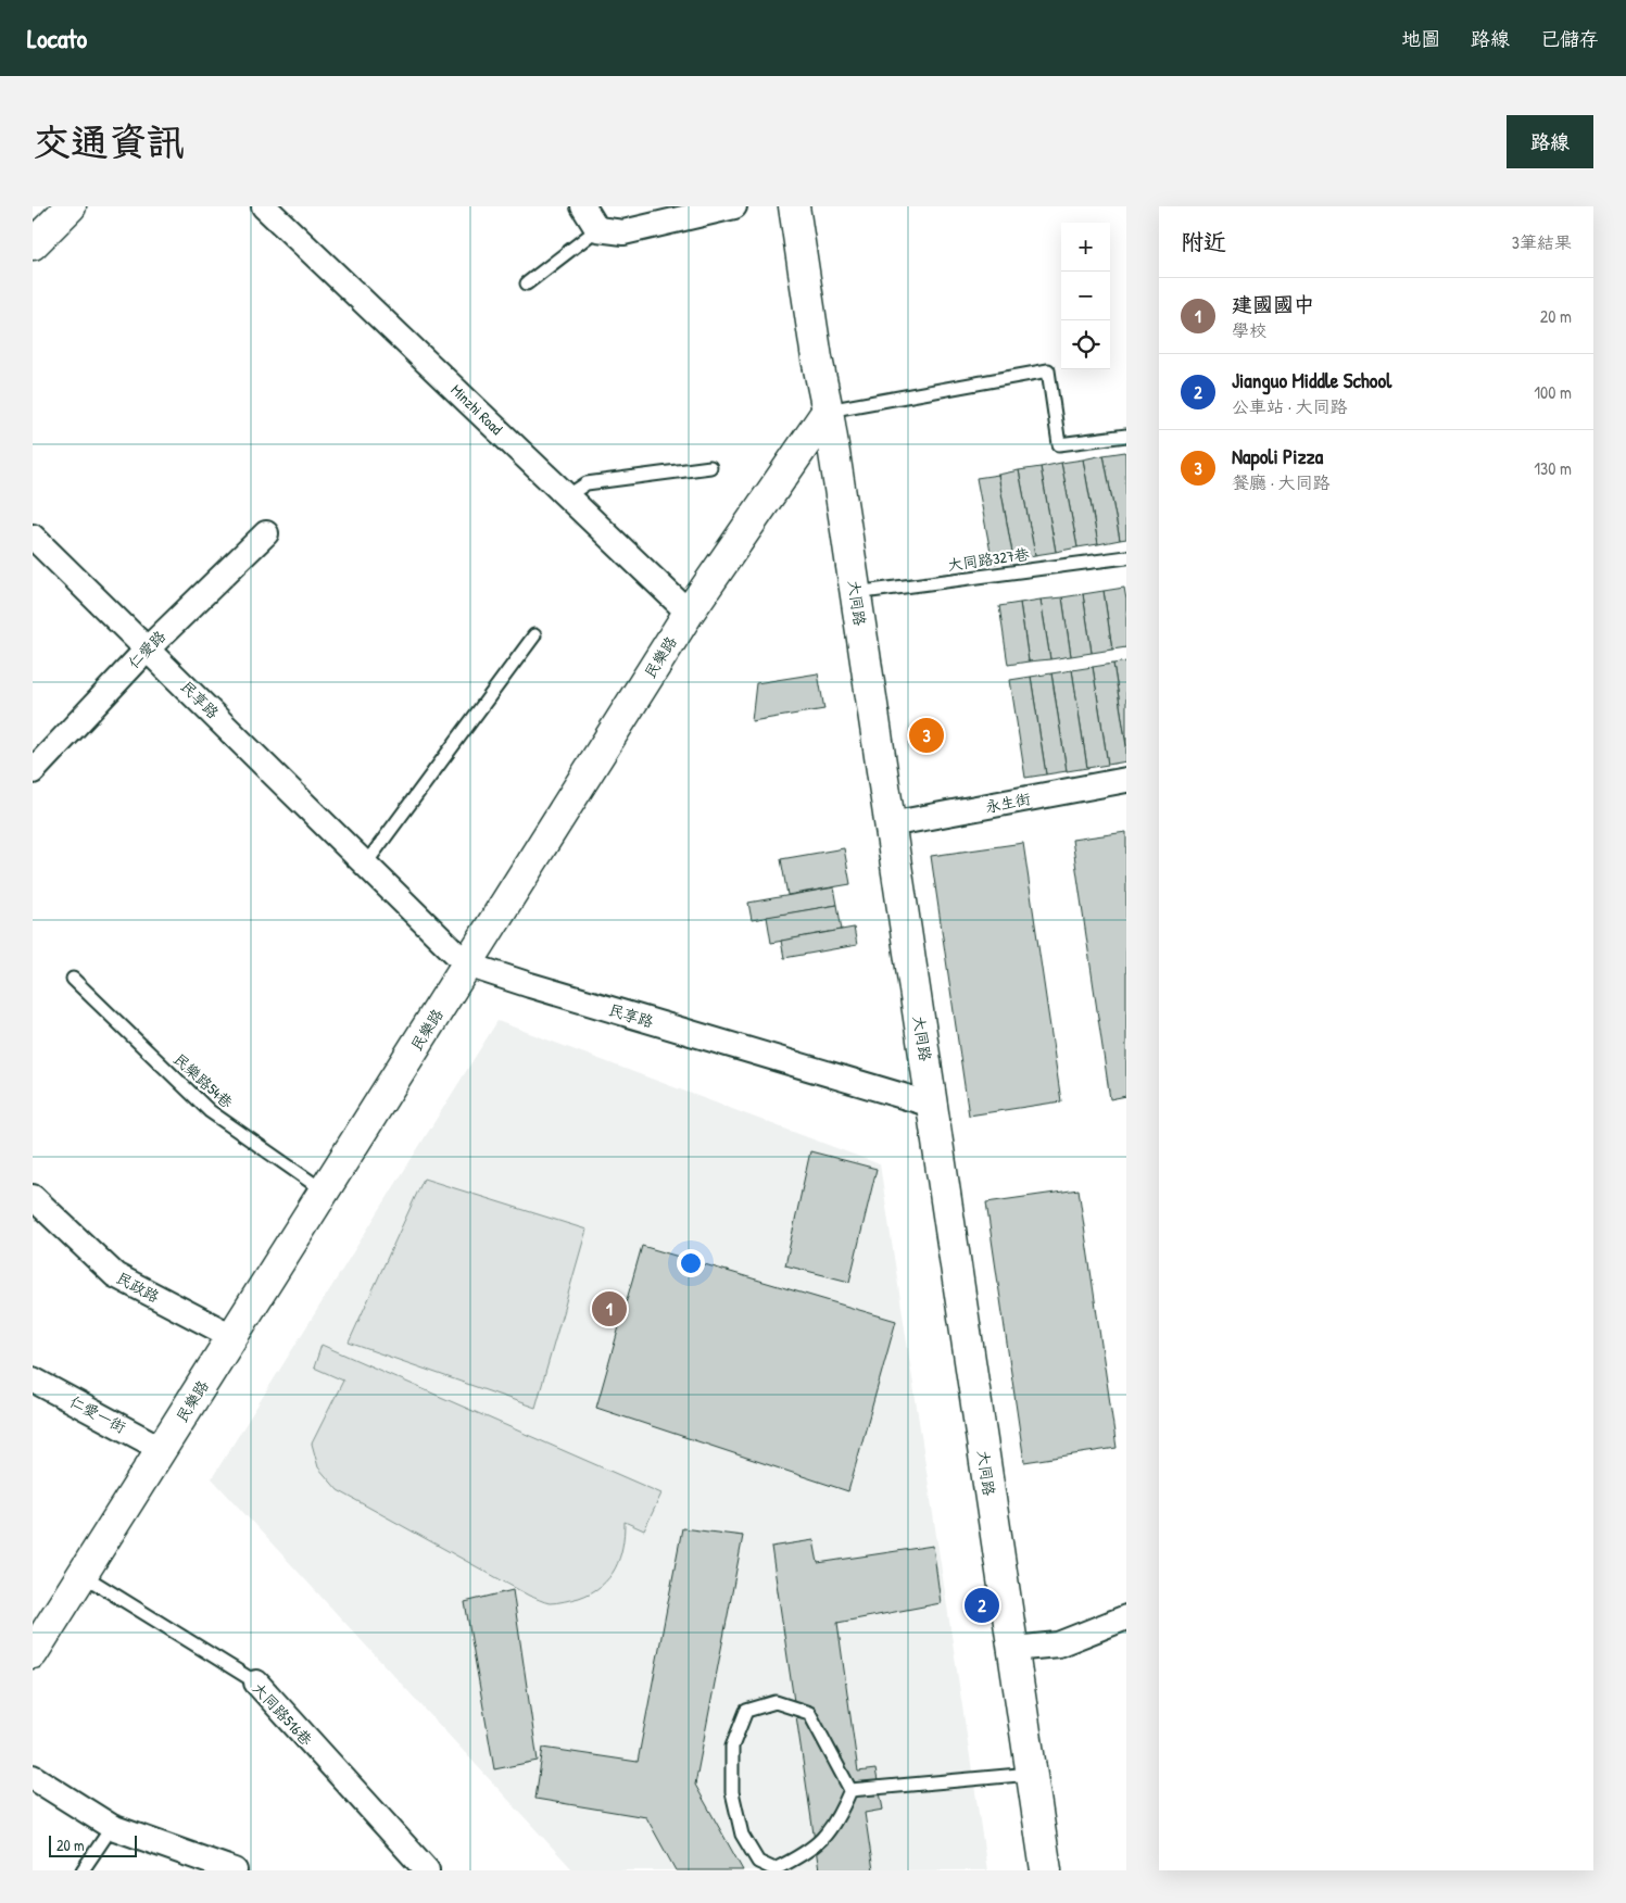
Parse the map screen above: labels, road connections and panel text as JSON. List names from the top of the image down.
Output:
{
  "streets": {
    "main road": ["大同路", "民樂路"],
    "street": [
      "Minzhi Road",
      "仁愛路",
      "民享路",
      "永生街",
      "民政路",
      "仁愛一街",
      "大同路516巷"
    ],
    "lane": ["大同路327巷", "民樂路54巷"]
  },
  "crossings": [
    ["Minzhi Road", "民樂路"],
    ["大同路327巷", "大同路"],
    ["大同路", "民樂路"],
    ["大同路", "民享路"],
    ["大同路", "永生街"],
    ["仁愛路", "民享路"],
    ["民樂路", "民享路"],
    ["民樂路", "民樂路54巷"],
    ["民樂路", "民政路"],
    ["民樂路", "仁愛一街"],
    ["民樂路", "大同路516巷"]
  ],
  "scale_bar": "20 m",
  "page": {
    "header": "Locato",
    "nav": ["地圖", "路線", "已儲存"],
    "buttons": "路線",
    "title": "交通資訊",
    "heading": ["附近", "3筆結果"],
    "map_buttons": ["+", "−"],
    "list": [
      {
        "mark": "1",
        "name": "建國國中",
        "note": "學校",
        "value": "20 m"
      },
      {
        "mark": "2",
        "name": "Jianguo Middle School",
        "note": "公車站 · 大同路",
        "value": "100 m"
      },
      {
        "mark": "3",
        "name": "Napoli Pizza",
        "note": "餐廳 · 大同路",
        "value": "130 m"
      }
    ],
    "pins": ["3", "1", "2"],
    "scale": "20 m"
  }
}
